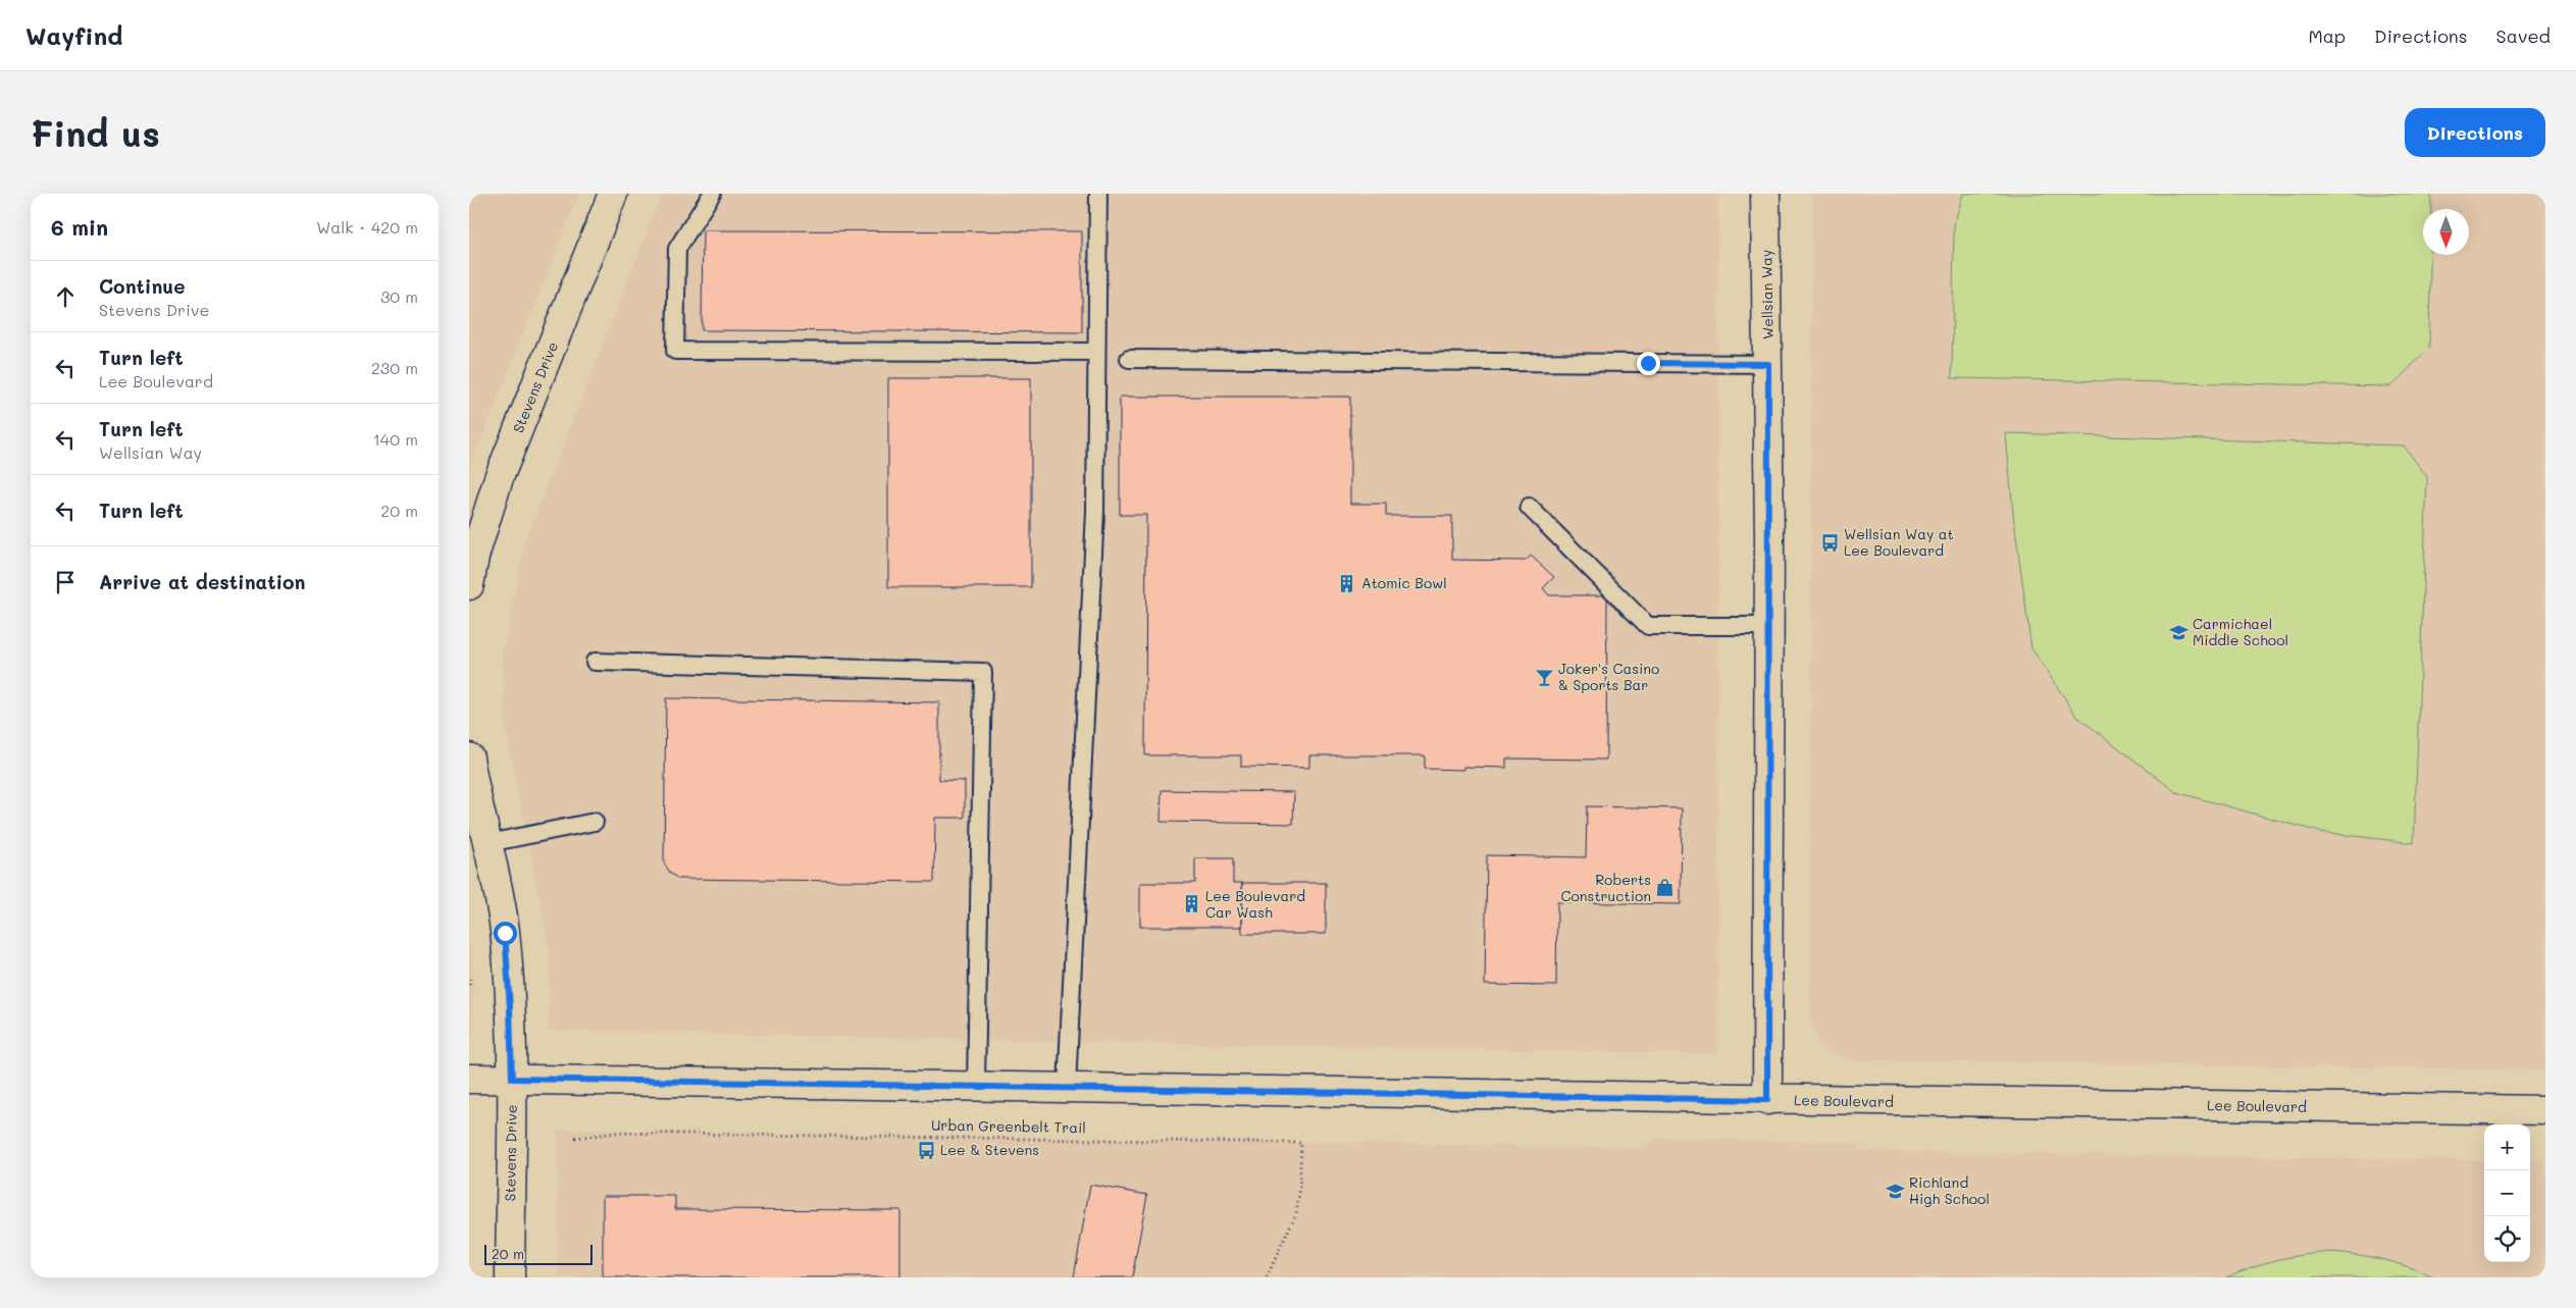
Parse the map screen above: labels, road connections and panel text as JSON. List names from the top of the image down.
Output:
{
  "streets": {
    "street": ["Wellsian Way", "Stevens Drive", "Lee Boulevard"],
    "path": ["Urban Greenbelt Trail"]
  },
  "crossings": [
    ["Wellsian Way", "Lee Boulevard"],
    ["Stevens Drive", "Lee Boulevard"]
  ],
  "places": {
    "bus stop": ["Wellsian Way at Lee Boulevard", "Lee & Stevens"],
    "building": ["Atomic Bowl", "Lee Boulevard Car Wash"],
    "school or university": ["Carmichael Middle School", "Richland High School"],
    "bar": ["Joker's Casino & Sports Bar"],
    "shop": ["Roberts Construction"]
  },
  "scale_bar": "20 m",
  "north": "bottom",
  "page": {
    "header": "Wayfind",
    "nav": ["Map", "Directions", "Saved"],
    "buttons": "Directions",
    "title": "Find us",
    "heading": ["6 min", "Walk · 420 m"],
    "list": [
      ["Continue", "Stevens Drive", "30 m"],
      ["Turn left", "Lee Boulevard", "230 m"],
      ["Turn left", "Wellsian Way", "140 m"],
      ["Turn left", "20 m"],
      "Arrive at destination"
    ],
    "map_buttons": ["+", "−"],
    "scale": "20 m"
  }
}
